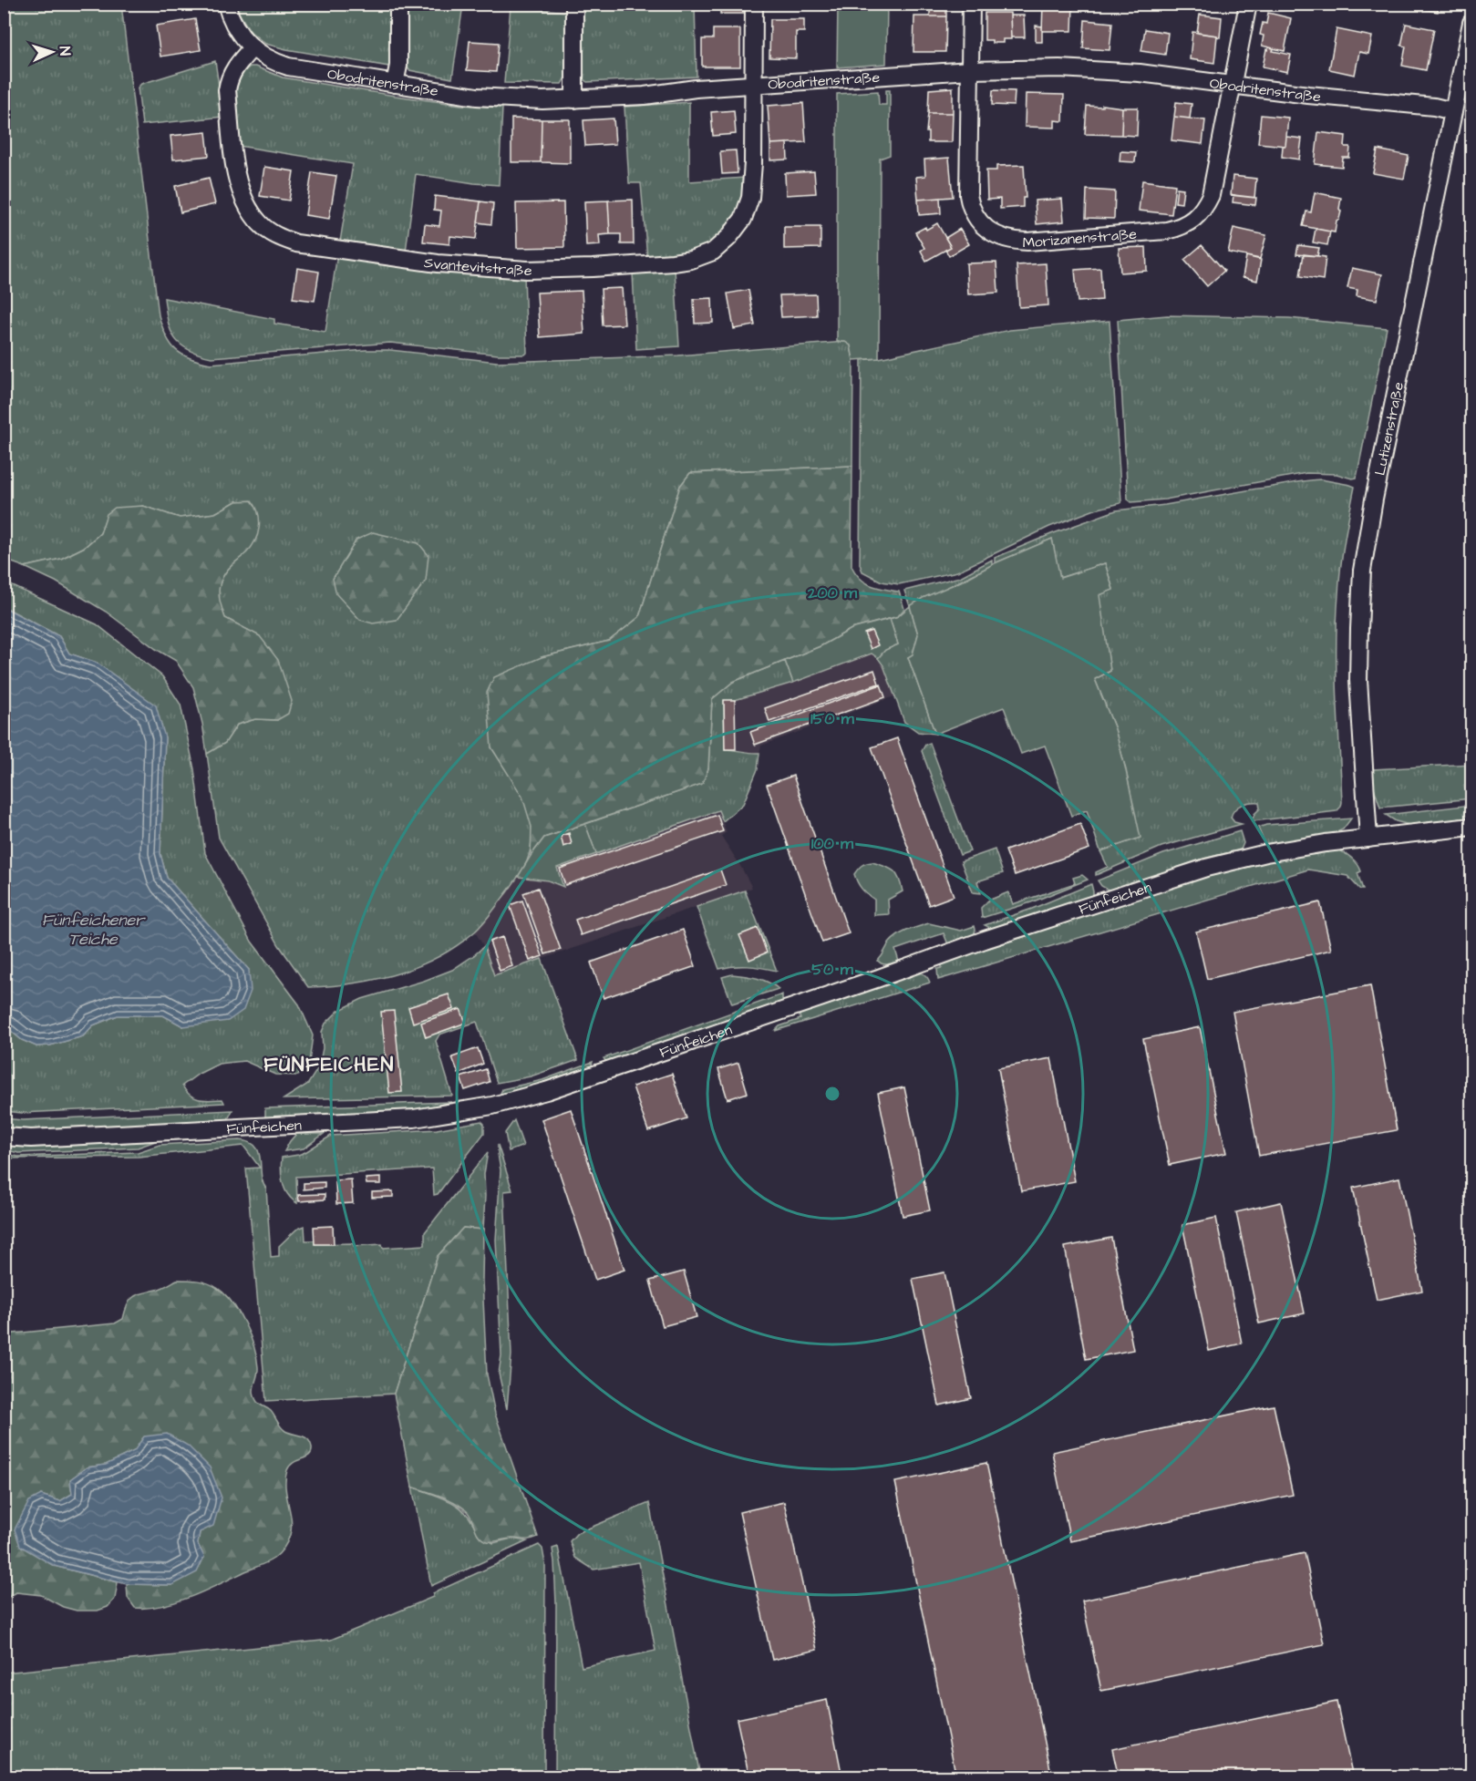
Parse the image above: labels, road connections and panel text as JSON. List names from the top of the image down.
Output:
{
  "streets": {
    "street": [
      "Obodritenstraße",
      "Morizanenstraße",
      "Svantevitstraße",
      "Lutizenstraße",
      "Fünfeichen"
    ]
  },
  "crossings": [
    ["Obodritenstraße", "Morizanenstraße"],
    ["Obodritenstraße", "Svantevitstraße"],
    ["Obodritenstraße", "Lutizenstraße"],
    ["Lutizenstraße", "Fünfeichen"]
  ],
  "districts": ["FÜNFEICHEN"],
  "water": ["Fünfeichener Teiche"],
  "north": "right",
  "rings": [
    "200 m",
    "150 m",
    "100 m",
    "50 m"
  ]
}
